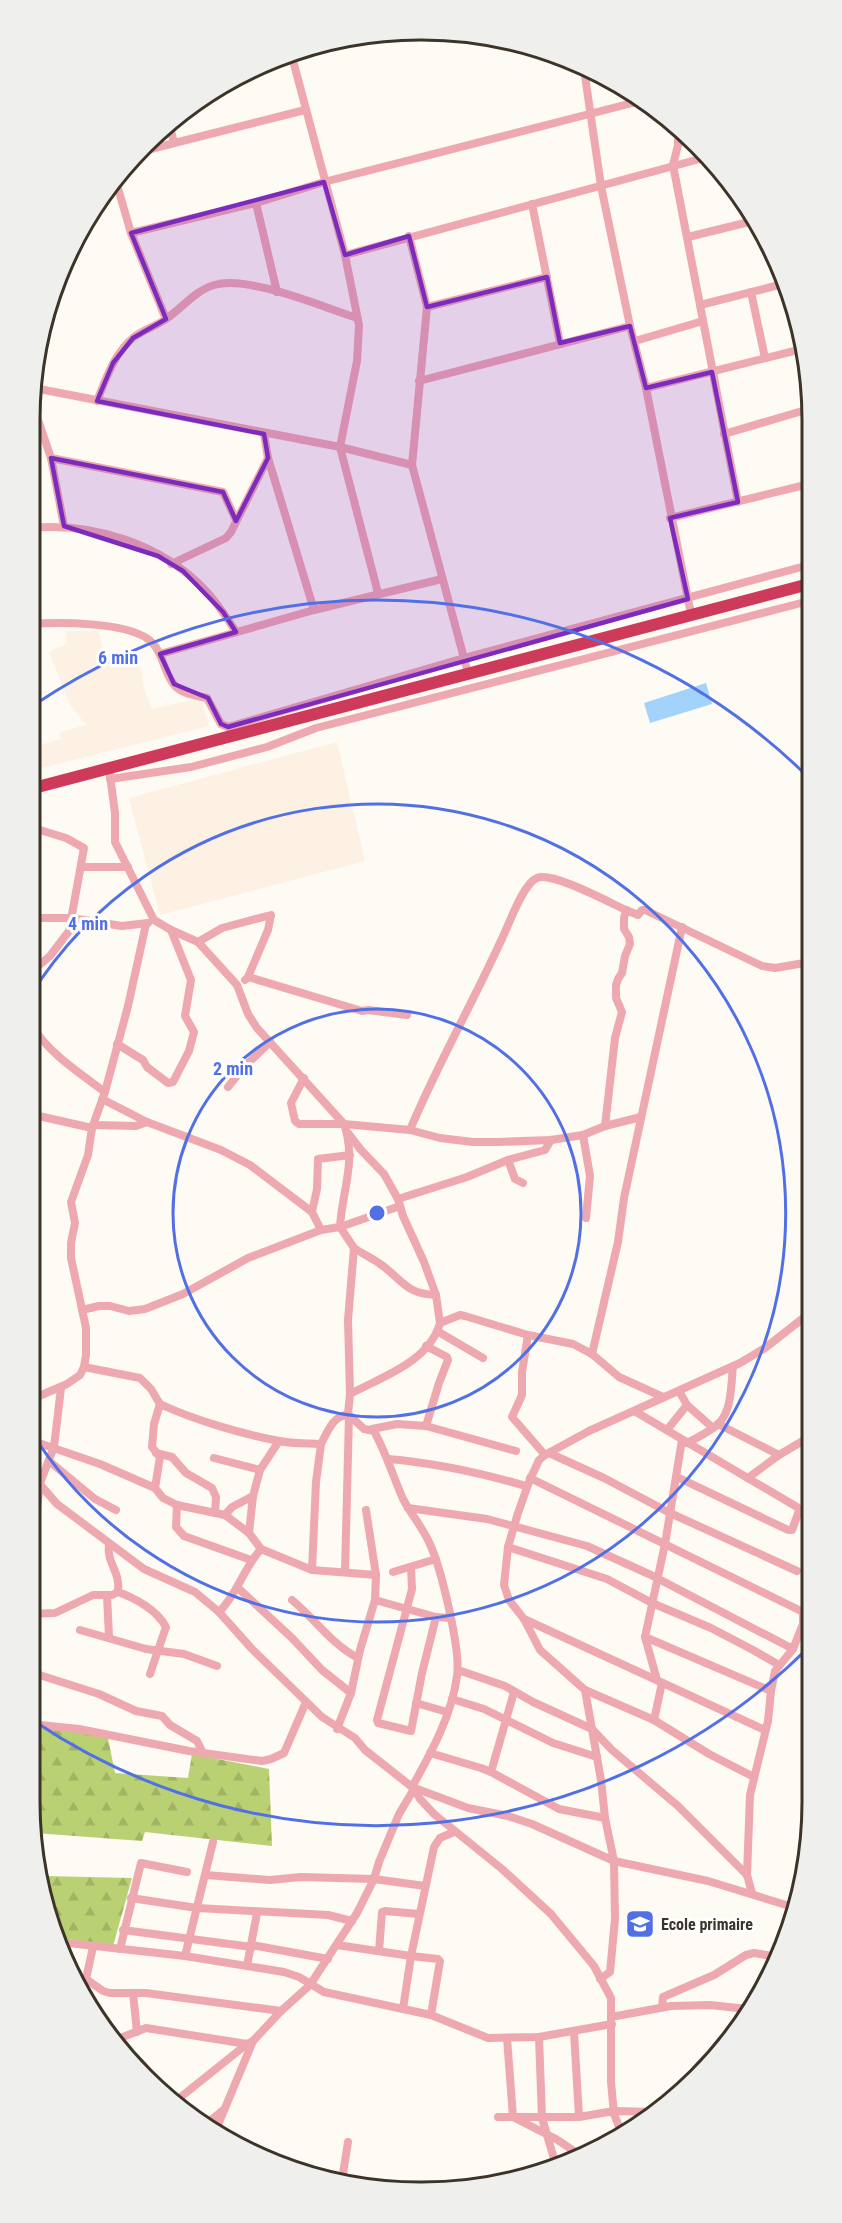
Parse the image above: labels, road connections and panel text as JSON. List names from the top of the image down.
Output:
{
  "places": {
    "school or university": ["Ecole primaire"]
  },
  "rings": ["6 min", "4 min", "2 min"]
}
